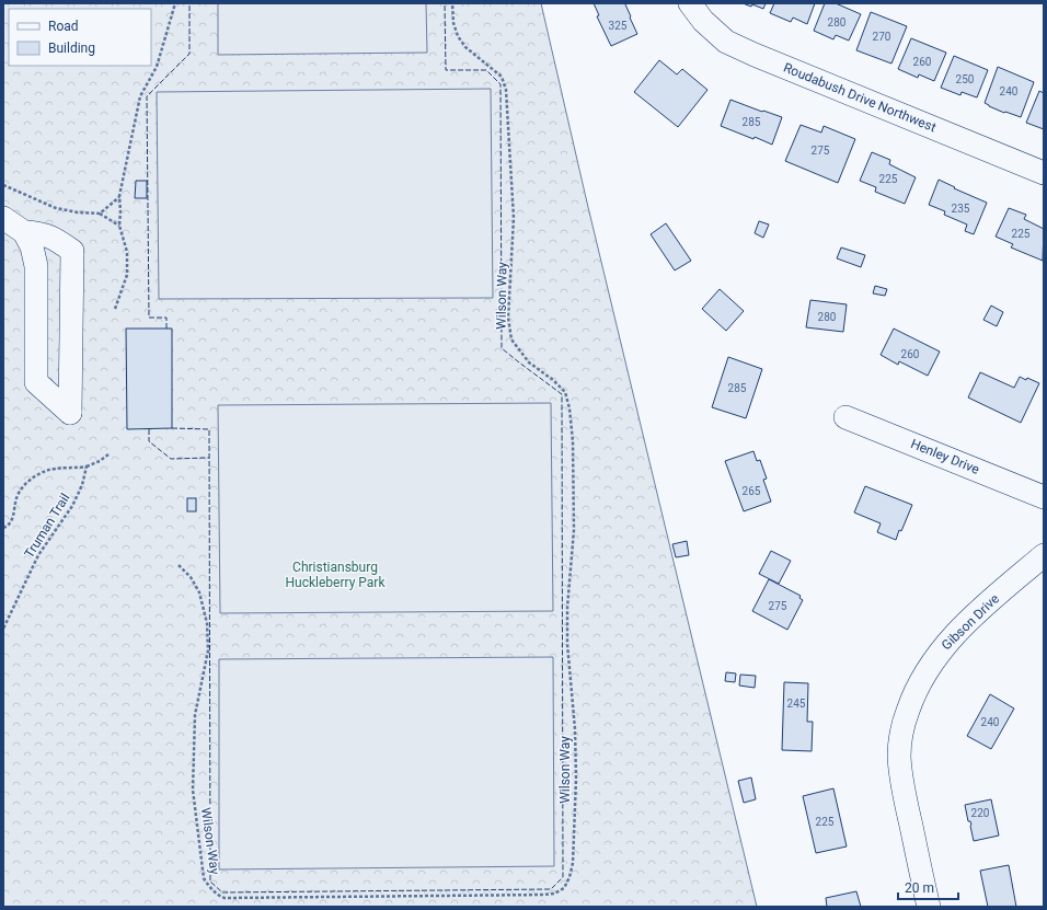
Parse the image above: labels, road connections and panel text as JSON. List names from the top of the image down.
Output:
{
  "streets": {
    "street": ["Roudabush Drive Northwest", "Henley Drive", "Gibson Drive"],
    "path": ["Wilson Way", "Truman Trail"]
  },
  "parks": ["Christiansburg Huckleberry Park"],
  "house_numbers": [
    "280",
    "325",
    "270",
    "260",
    "250",
    "240",
    "285",
    "275",
    "225",
    "235",
    "225",
    "280",
    "260",
    "285",
    "265",
    "275",
    "245",
    "240",
    "220",
    "225"
  ],
  "legend": ["Road", "Building"],
  "scale_bar": "20 m"
}
